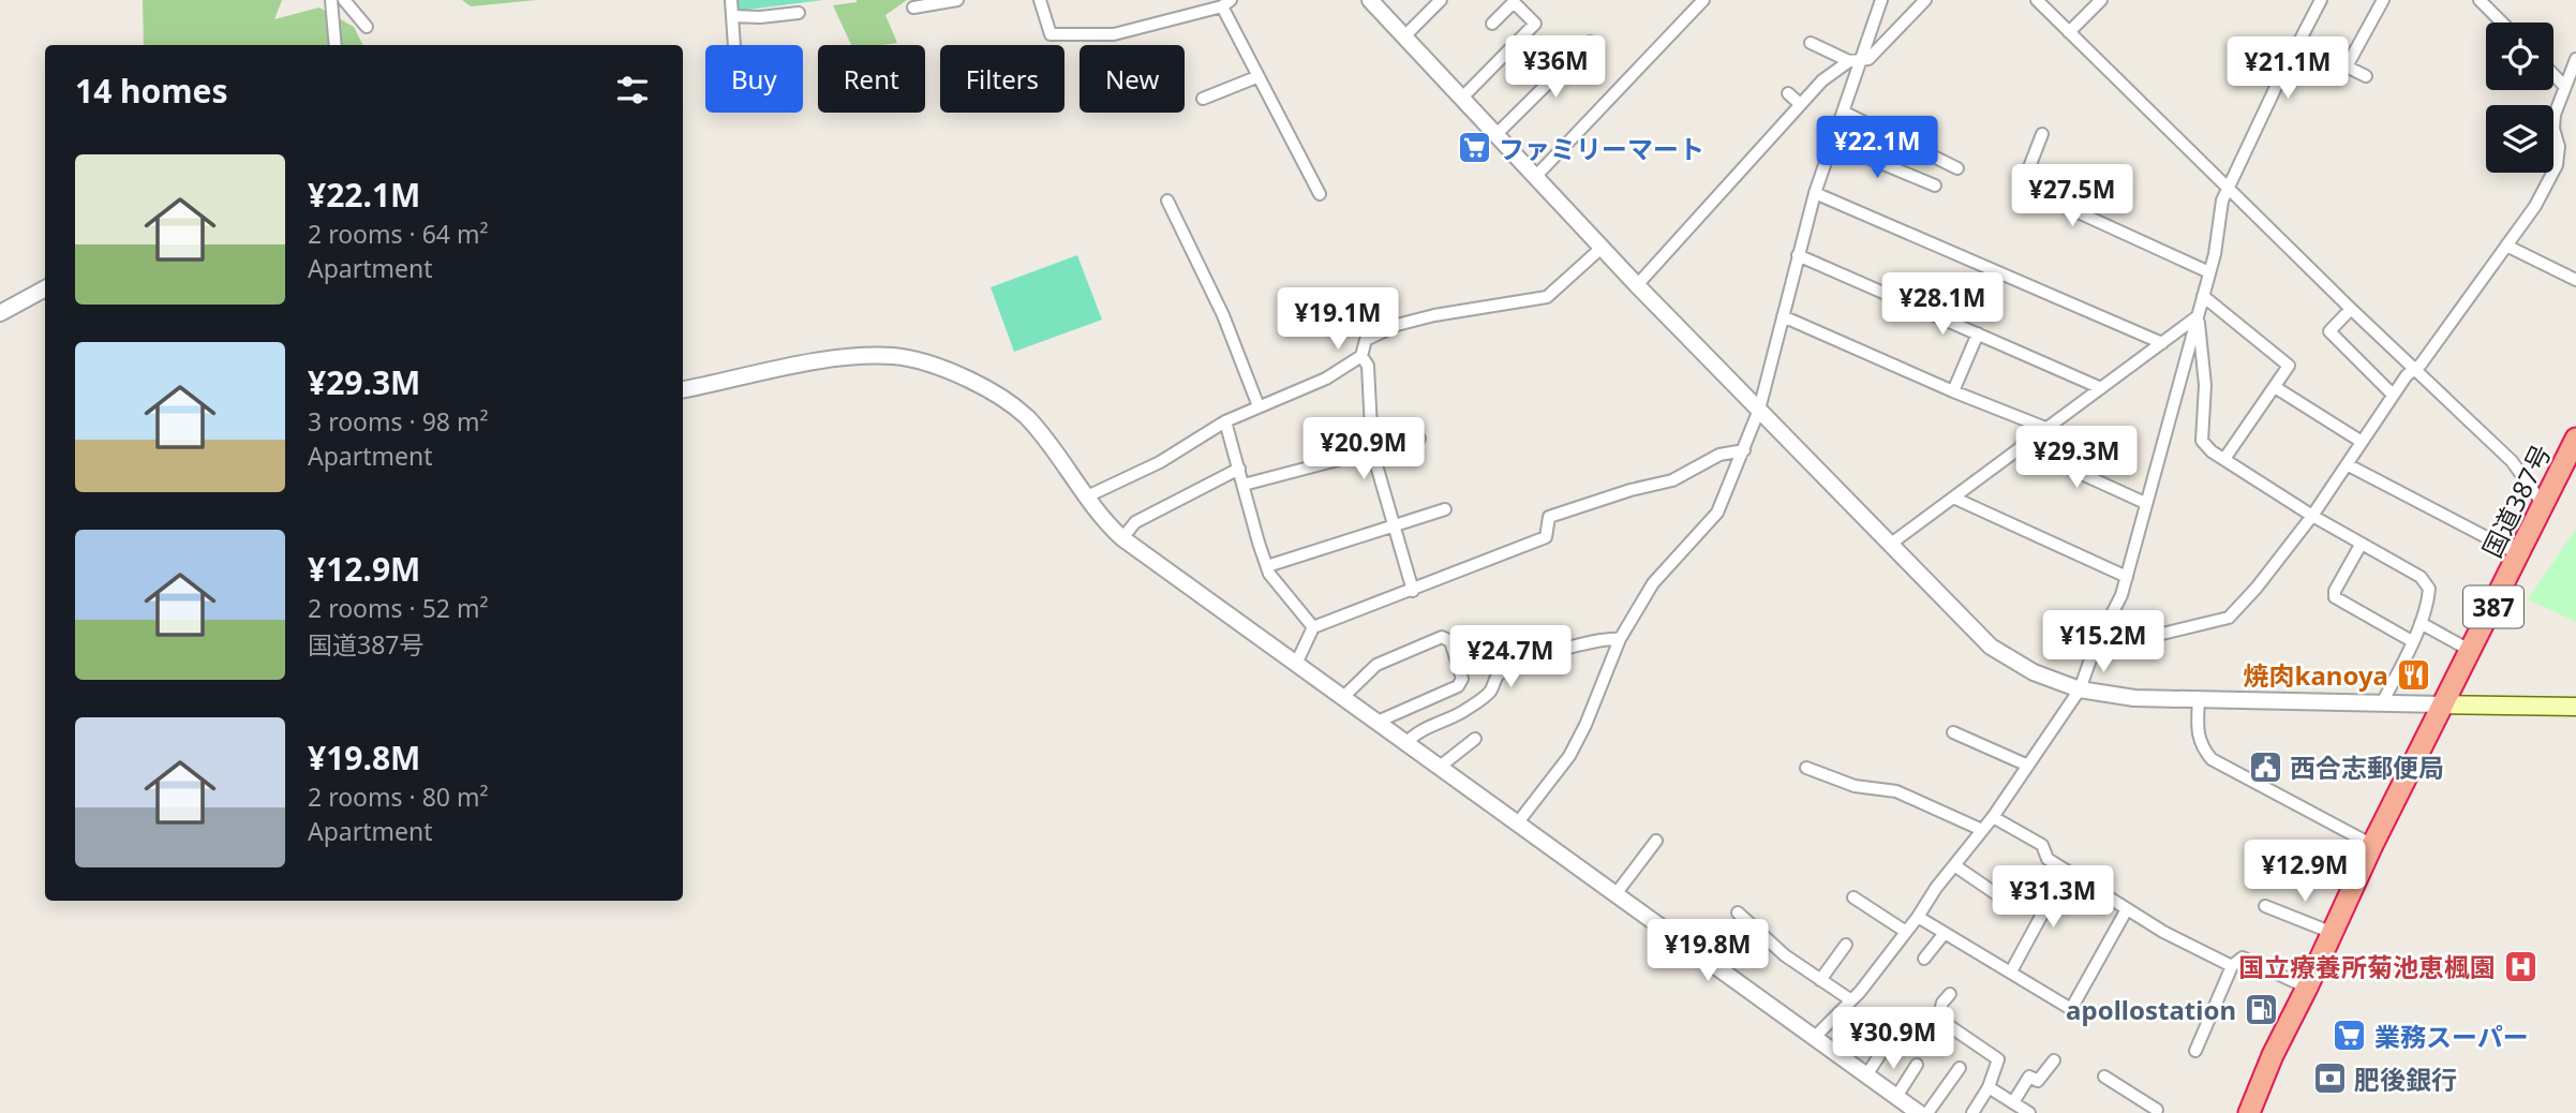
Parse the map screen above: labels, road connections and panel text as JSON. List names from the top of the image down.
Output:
{
  "streets": {
    "highway": ["国道387号", "387"]
  },
  "places": {
    "supermarket": ["ファミリーマート", "業務スーパー"],
    "restaurant": ["焼肉kanoya"],
    "public building": ["西合志郵便局"],
    "hospital": ["国立療養所菊池恵楓園"],
    "fuel station": ["apollostation"],
    "bank": ["肥後銀行"]
  },
  "page": {
    "price": [
      "¥36M",
      "¥21.1M",
      "¥22.1M",
      "¥27.5M",
      "¥28.1M",
      "¥19.1M",
      "¥20.9M",
      "¥29.3M",
      "¥15.2M",
      "¥24.7M",
      "¥12.9M",
      "¥31.3M",
      "¥19.8M",
      "¥30.9M"
    ],
    "chip": [
      "Buy",
      "Rent",
      "Filters",
      "New"
    ],
    "heading": "14 homes",
    "list": [
      {
        "name": "¥22.1M",
        "note": "2 rooms · 64 m² · Apartment"
      },
      {
        "name": "¥29.3M",
        "note": "3 rooms · 98 m² · Apartment"
      },
      {
        "name": "¥12.9M",
        "note": "2 rooms · 52 m² · 国道387号"
      },
      {
        "name": "¥19.8M",
        "note": "2 rooms · 80 m² · Apartment"
      }
    ]
  }
}
